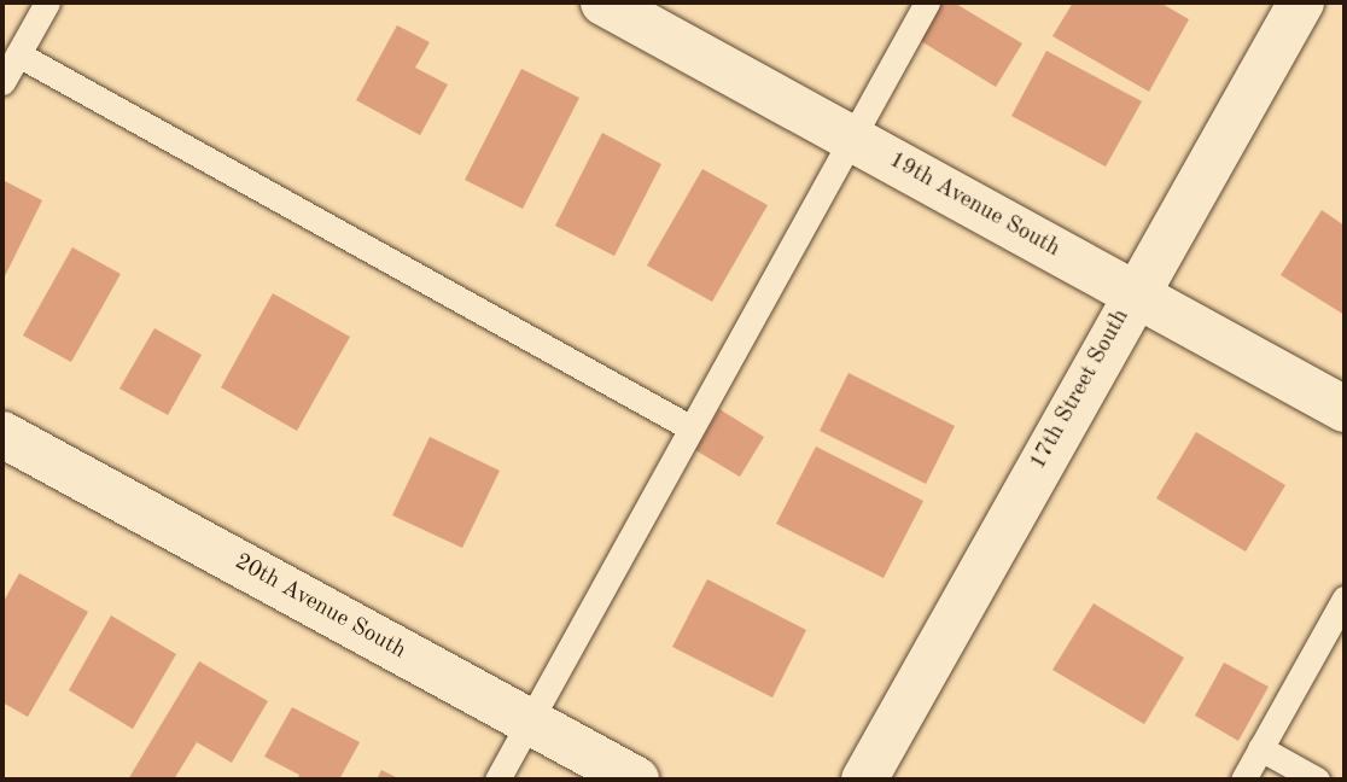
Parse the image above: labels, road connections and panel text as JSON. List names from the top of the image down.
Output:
{
  "streets": {
    "street": ["19th Avenue South", "17th Street South", "20th Avenue South"]
  },
  "crossings": [
    ["19th Avenue South", "17th Street South"]
  ]
}
